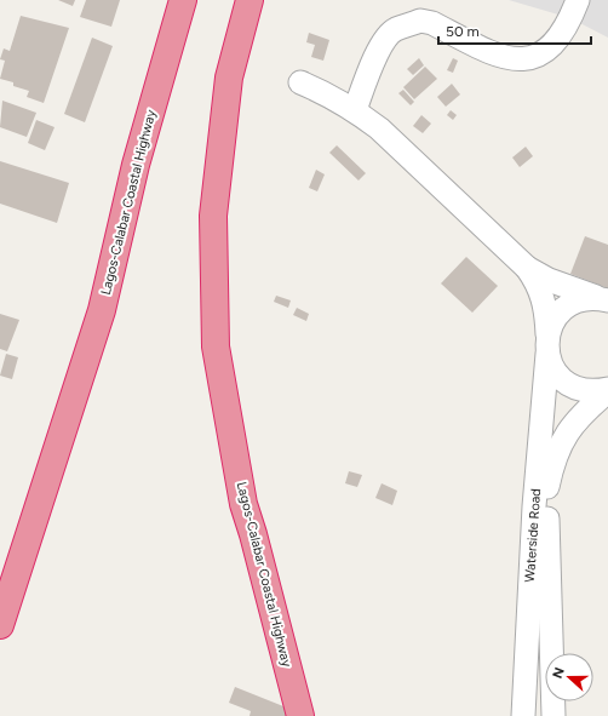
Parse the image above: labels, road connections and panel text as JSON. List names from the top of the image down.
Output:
{
  "streets": {
    "highway": ["Lagos-Calabar Coastal Highway"],
    "street": ["Waterside Road"]
  },
  "scale_bar": "50 m",
  "north": "left"
}
